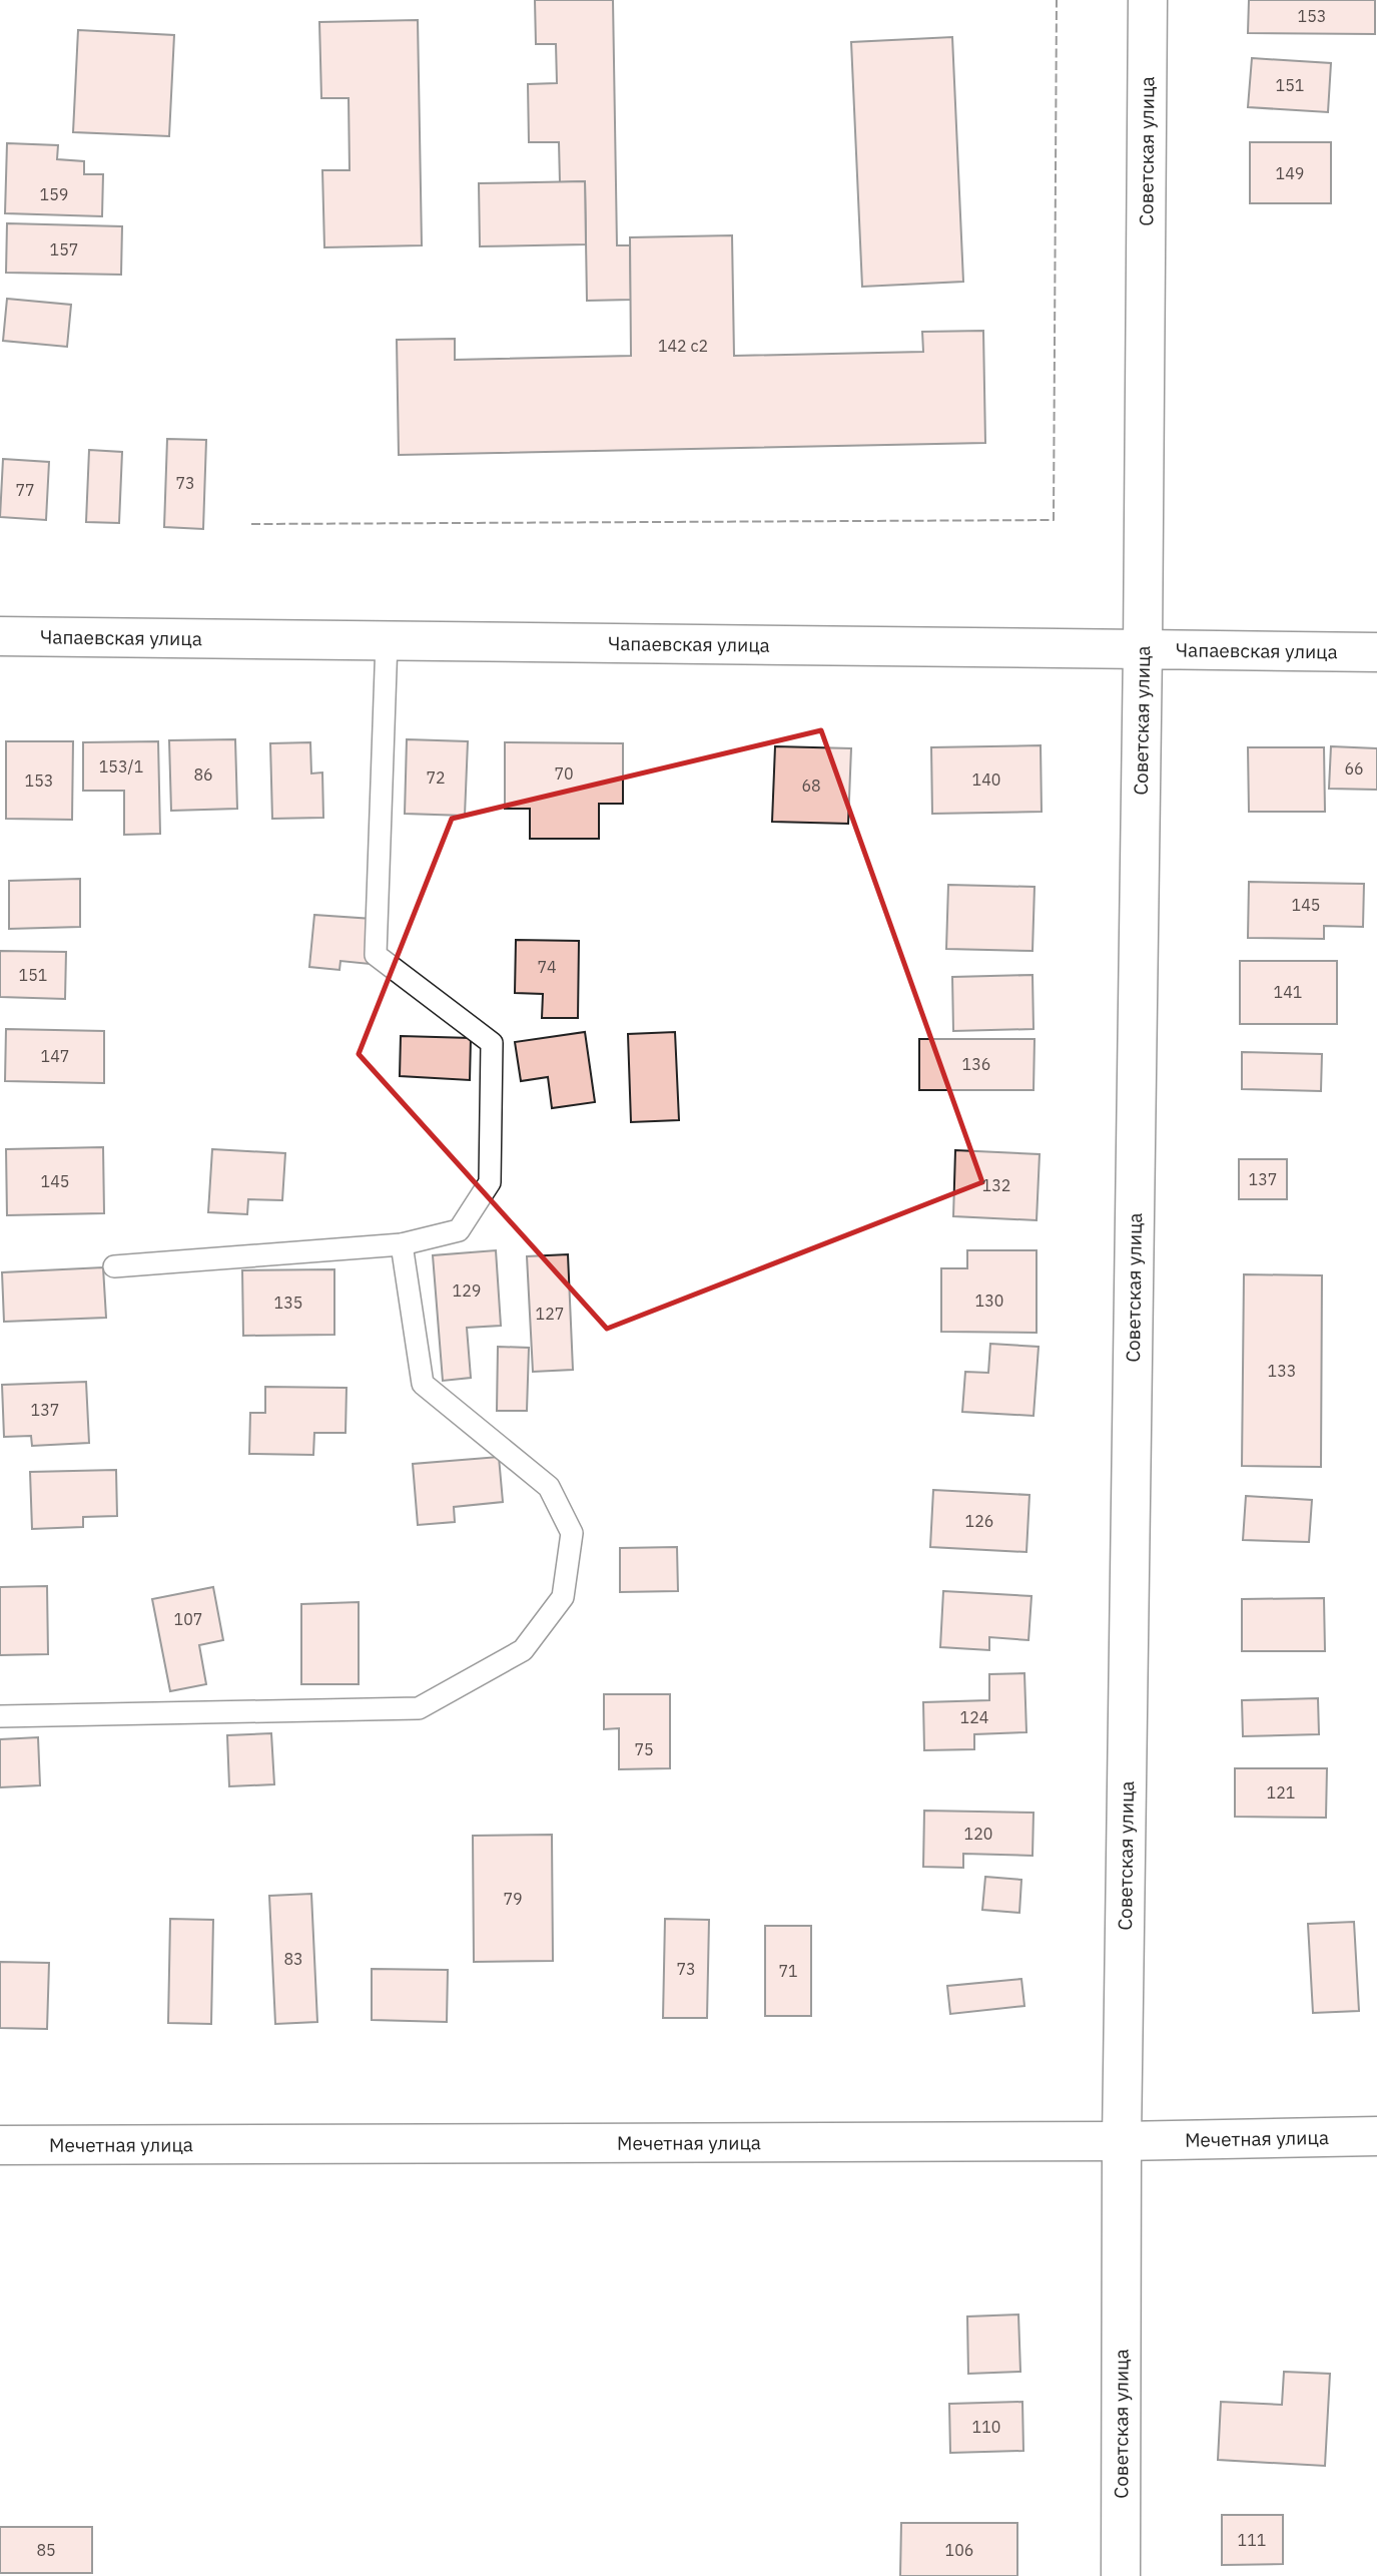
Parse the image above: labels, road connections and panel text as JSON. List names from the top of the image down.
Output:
{
  "streets": {
    "street": ["Советская улица", "Чапаевская улица", "Мечетная улица"]
  },
  "crossings": [
    ["Советская улица", "Чапаевская улица"],
    ["Советская улица", "Мечетная улица"]
  ],
  "house_numbers": [
    "153",
    "151",
    "149",
    "159",
    "157",
    "142 с2",
    "73",
    "77",
    "153/1",
    "66",
    "70",
    "86",
    "72",
    "140",
    "153",
    "68",
    "145",
    "74",
    "151",
    "141",
    "147",
    "136",
    "137",
    "145",
    "132",
    "129",
    "130",
    "135",
    "127",
    "133",
    "137",
    "126",
    "107",
    "124",
    "75",
    "121",
    "120",
    "79",
    "83",
    "73",
    "71",
    "110",
    "111",
    "85",
    "106"
  ]
}
